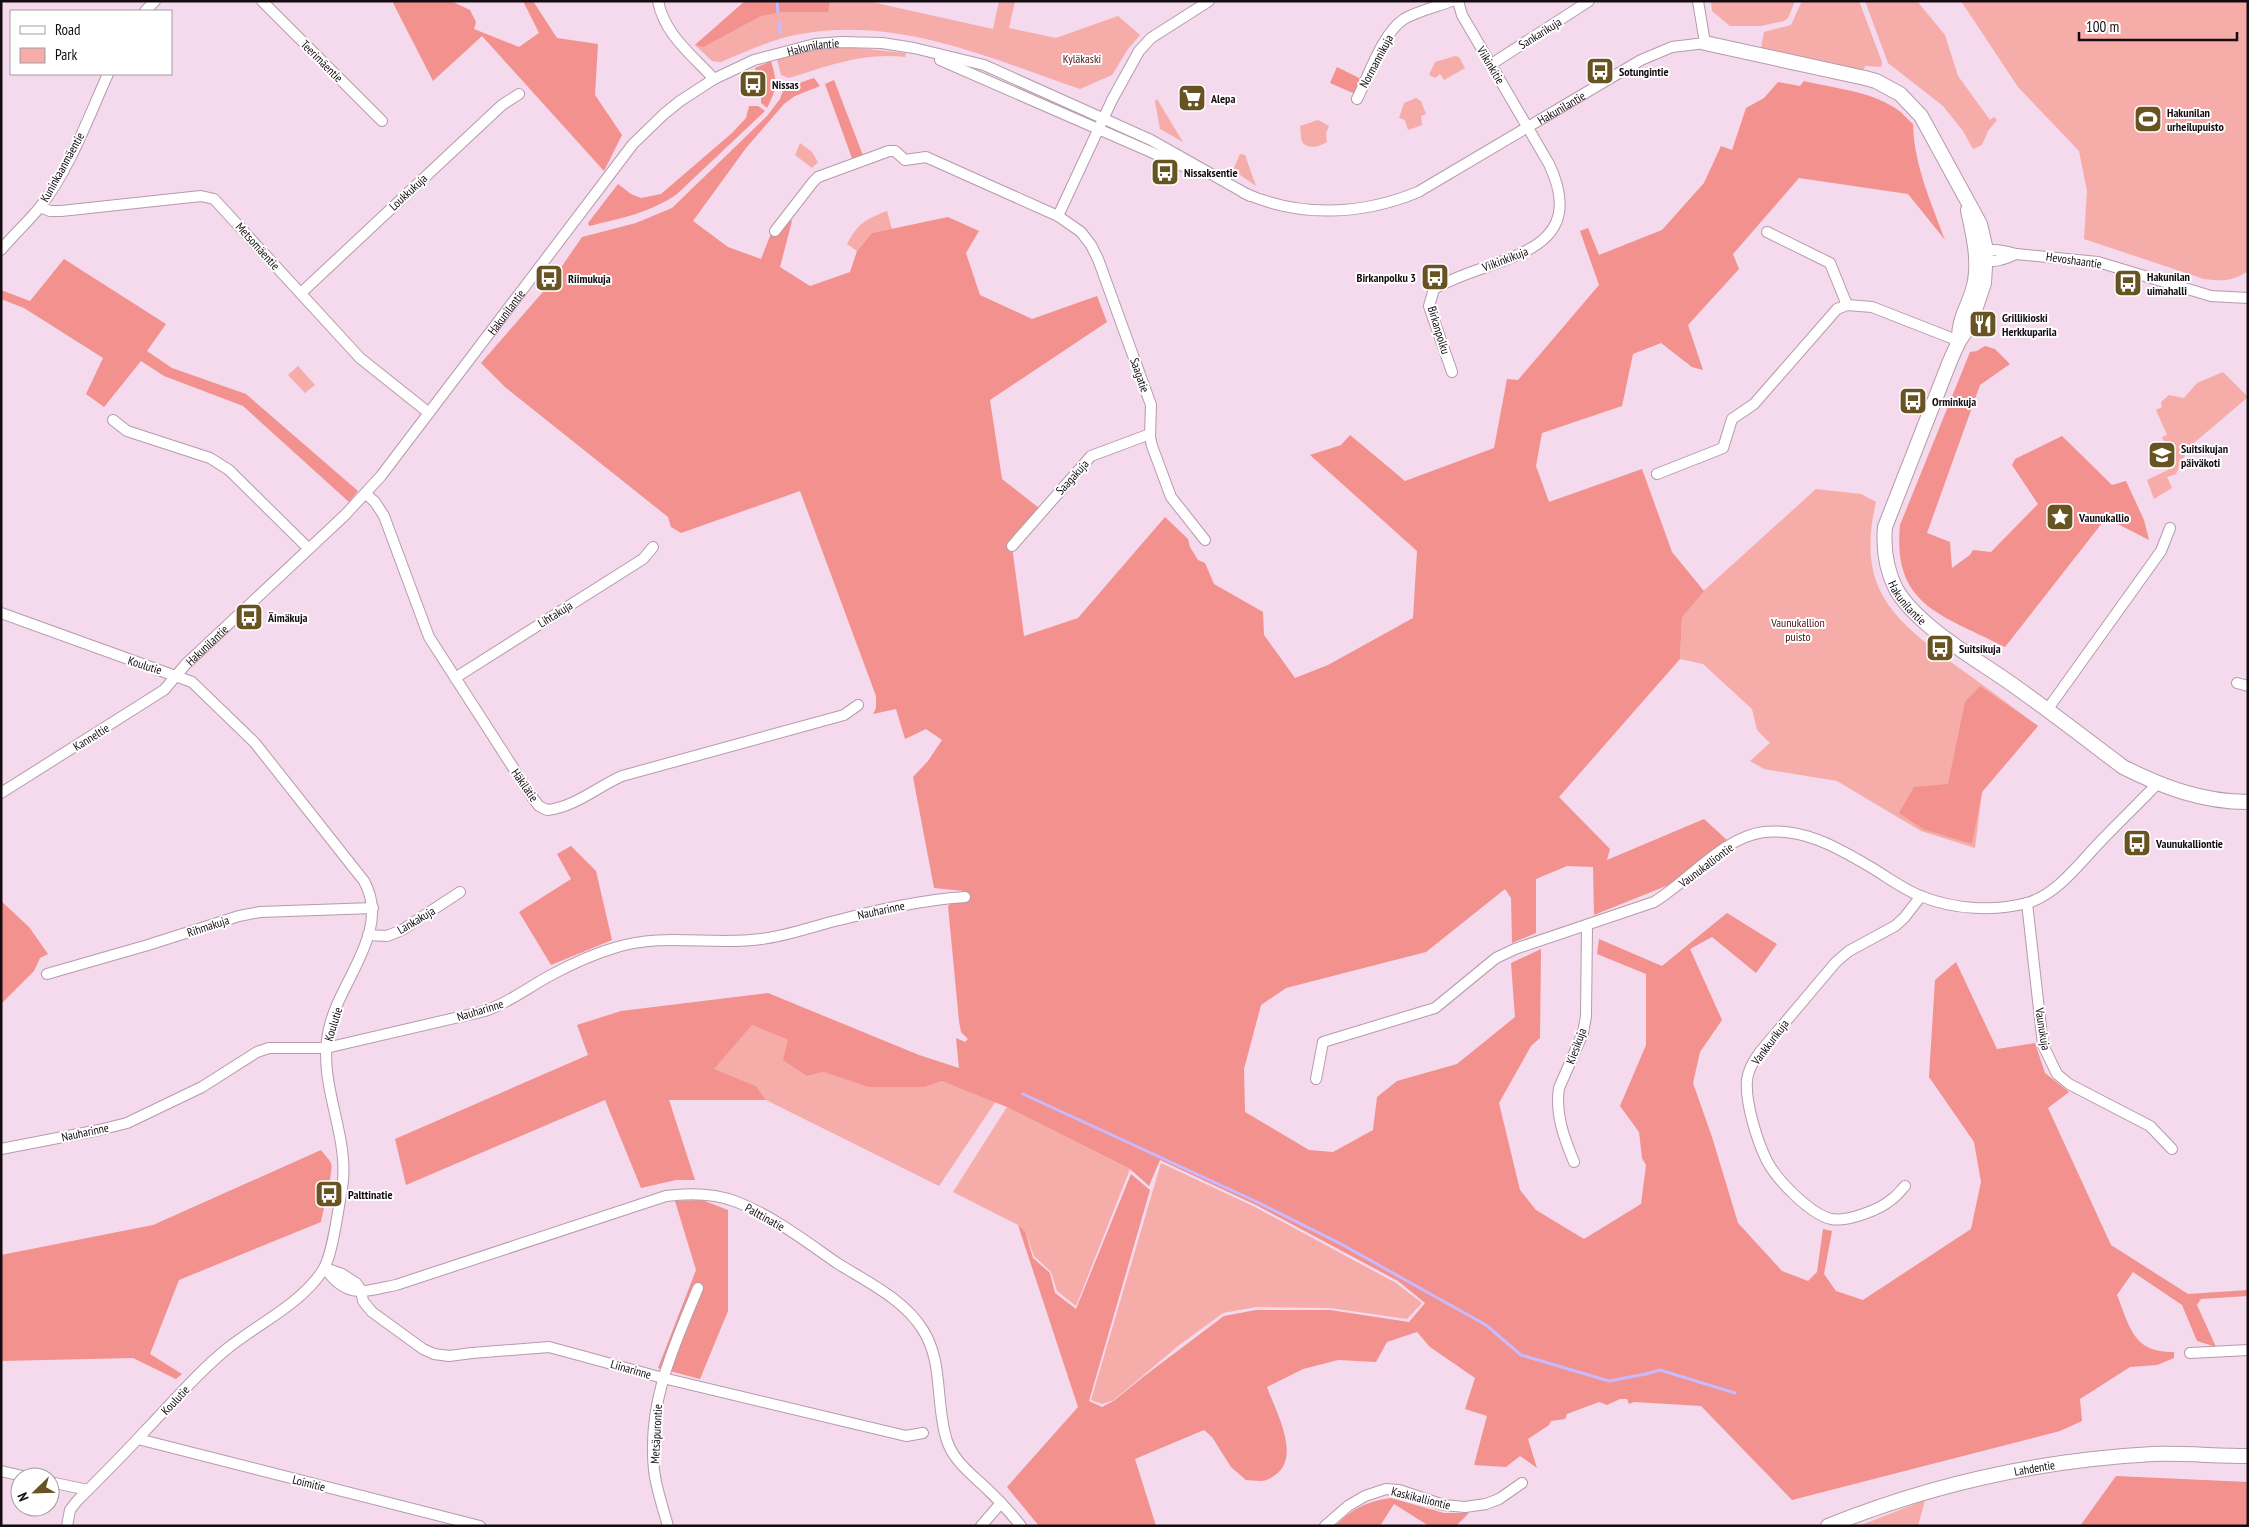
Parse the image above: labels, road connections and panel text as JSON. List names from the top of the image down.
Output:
{
  "streets": {
    "main road": ["Hakunilantie", "Lahdentie"],
    "street": [
      "Sankarikuja",
      "Teerimäentie",
      "Normannikuja",
      "Viikinkitie",
      "Kuninkaanmäentie",
      "Loukkukuja",
      "Metsomäentie",
      "Viikinkikuja",
      "Hevoshaantie",
      "Birkanpolku",
      "Saagatie",
      "Saagakuja",
      "Lihtakuja",
      "Koulutie",
      "Kanneltie",
      "Häkilätie",
      "Vaunukalliontie",
      "Nauharinne",
      "Lankakuja",
      "Rihmakuja",
      "Vaunukuja",
      "Vankkurikuja",
      "Kiesikuja",
      "Palttinatie",
      "Liinarinne",
      "Metsäpurontie",
      "Loimitie",
      "Kaskikalliontie"
    ]
  },
  "crossings": [
    ["Sankarikuja", "Viikinkitie"],
    ["Hakunilantie", "Viikinkitie"],
    ["Hakunilantie", "Metsomäentie"],
    ["Hakunilantie", "Viikinkikuja"],
    ["Hakunilantie", "Hevoshaantie"],
    ["Hakunilantie", "Koulutie"],
    ["Hakunilantie", "Kanneltie"],
    ["Hakunilantie", "Häkilätie"],
    ["Hakunilantie", "Vaunukalliontie"],
    ["Viikinkitie", "Viikinkikuja"],
    ["Kuninkaanmäentie", "Metsomäentie"],
    ["Loukkukuja", "Metsomäentie"],
    ["Viikinkikuja", "Birkanpolku"],
    ["Saagatie", "Saagakuja"],
    ["Lihtakuja", "Häkilätie"],
    ["Koulutie", "Kanneltie"],
    ["Koulutie", "Nauharinne"],
    ["Koulutie", "Lankakuja"],
    ["Koulutie", "Rihmakuja"],
    ["Koulutie", "Loimitie"],
    ["Vaunukalliontie", "Vaunukuja"],
    ["Vaunukalliontie", "Vankkurikuja"],
    ["Vaunukalliontie", "Kiesikuja"],
    ["Palttinatie", "Liinarinne"],
    ["Liinarinne", "Metsäpurontie"]
  ],
  "parks": ["Kyläkaski", "Vaunukallion puisto"],
  "places": {
    "bus stop": [
      "Sotungintie",
      "Nissas",
      "Nissaksentie",
      "Birkanpolku 3",
      "Riimukuja",
      "Hakunilan uimahalli",
      "Orminkuja",
      "Äimäkuja",
      "Suitsikuja",
      "Vaunukalliontie",
      "Palttinatie"
    ],
    "supermarket": ["Alepa"],
    "sports": ["Hakunilan urheilupuisto"],
    "restaurant": ["Grillikioski Herkkuparila"],
    "school or university": ["Suitsikujan päiväkoti"],
    "place": ["Vaunukallio"]
  },
  "legend": ["Road", "Park"],
  "scale_bar": "100 m",
  "north": "bottom left"
}
